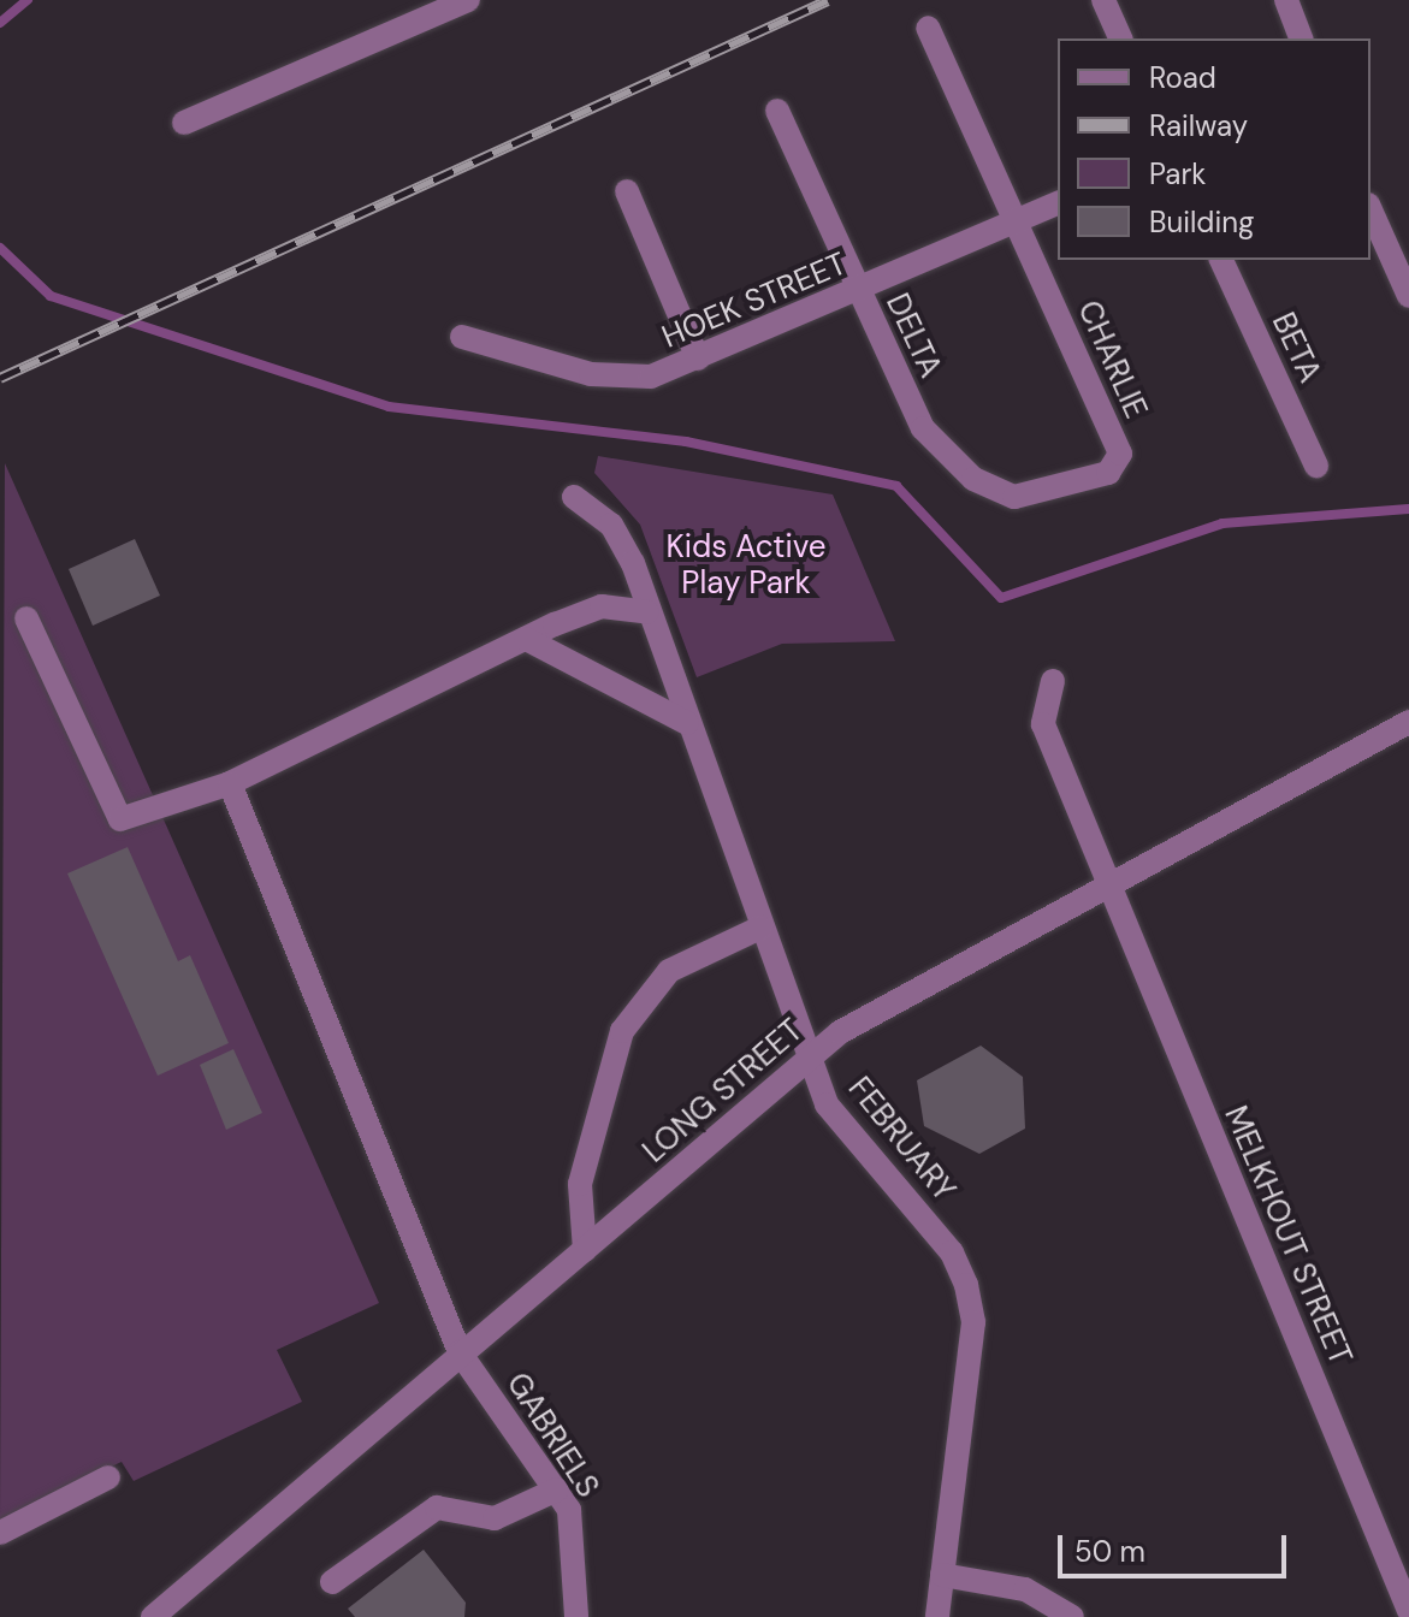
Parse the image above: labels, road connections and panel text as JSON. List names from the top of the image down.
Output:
{
  "streets": {
    "street": [
      "HOEK STREET",
      "DELTA",
      "BETA",
      "CHARLIE",
      "LONG STREET",
      "FEBRUARY",
      "MELKHOUT STREET",
      "GABRIELS"
    ]
  },
  "crossings": [
    ["HOEK STREET", "DELTA"],
    ["HOEK STREET", "CHARLIE"],
    ["DELTA", "CHARLIE"],
    ["LONG STREET", "FEBRUARY"],
    ["LONG STREET", "MELKHOUT STREET"],
    ["LONG STREET", "GABRIELS"]
  ],
  "parks": ["Kids Active Play Park"],
  "legend": [
    "Road",
    "Railway",
    "Park",
    "Building"
  ],
  "scale_bar": "50 m"
}
